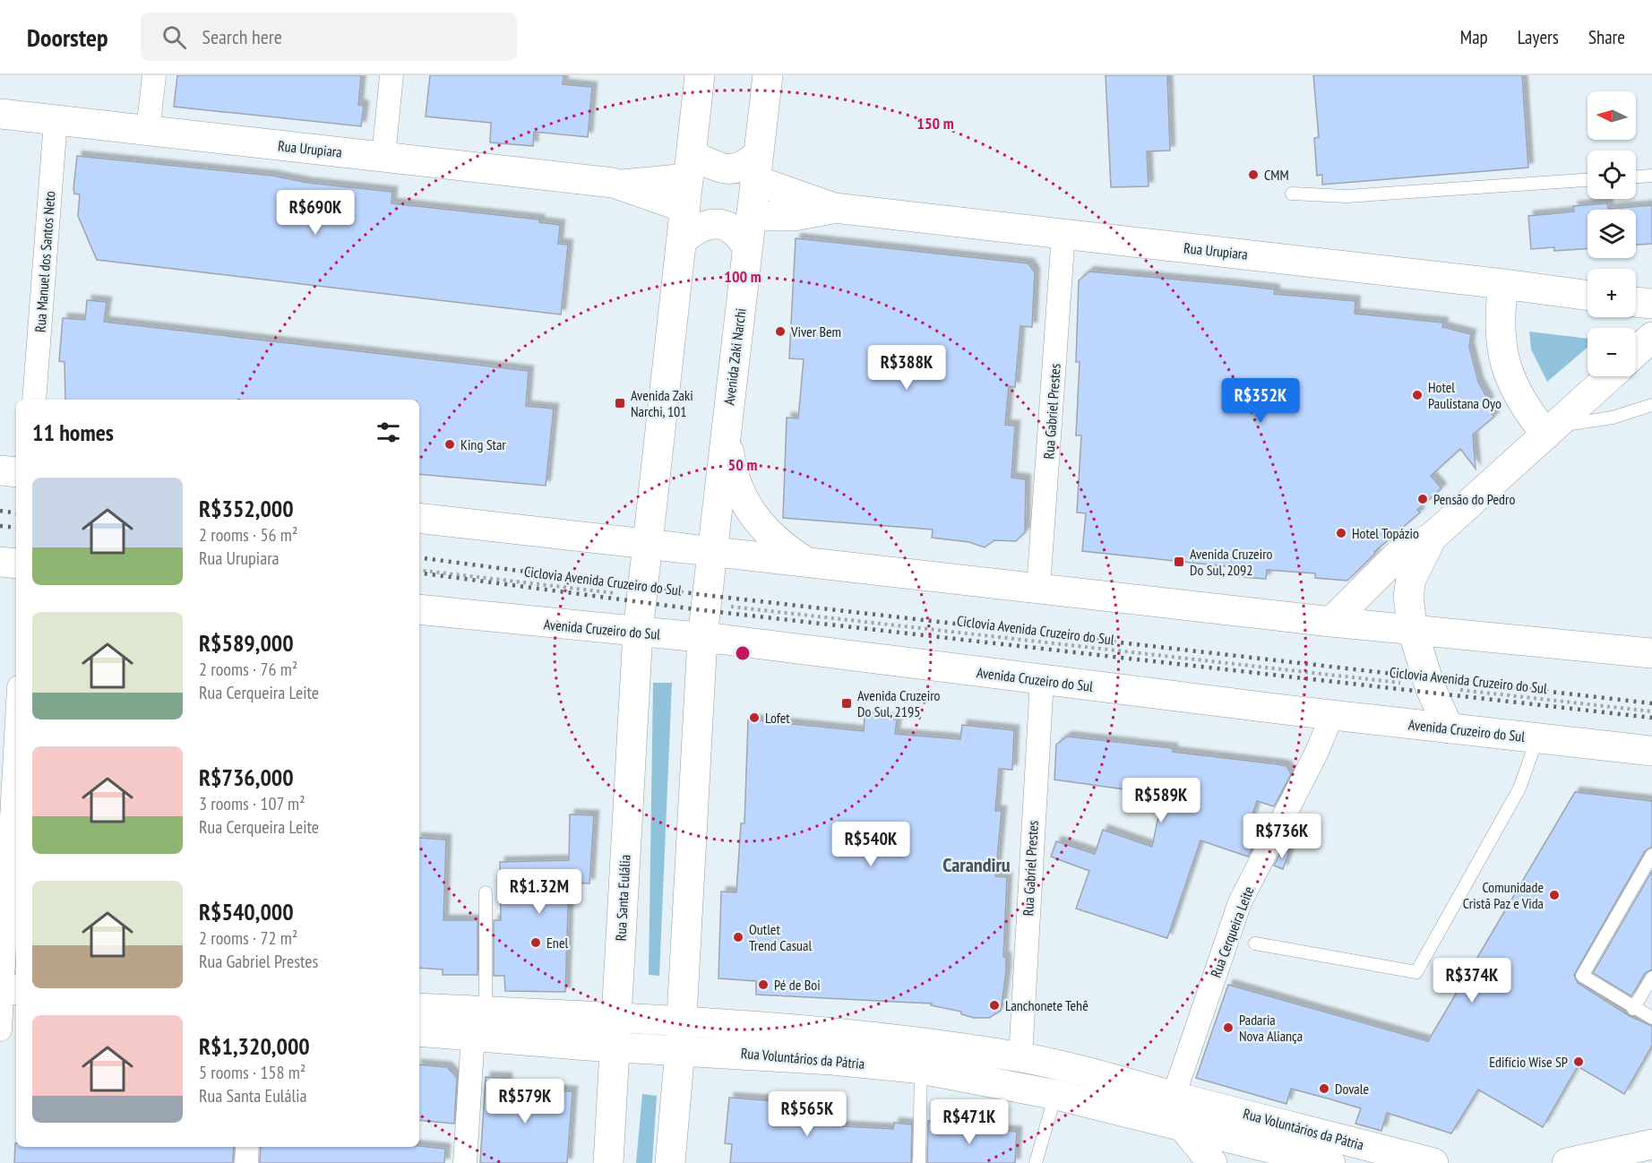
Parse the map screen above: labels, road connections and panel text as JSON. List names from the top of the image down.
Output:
{
  "streets": {
    "main road": [
      "Rua Urupiara",
      "Avenida Zaki Narchi",
      "Avenida Cruzeiro do Sul",
      "Rua Santa Eulália",
      "Rua Voluntários da Pátria"
    ],
    "street": ["Rua Manuel dos Santos Neto", "Rua Gabriel Prestes", "Rua Cerqueira Leite"],
    "path": ["Ciclovia Avenida Cruzeiro do Sul"]
  },
  "crossings": [
    ["Rua Urupiara", "Rua Manuel dos Santos Neto"],
    ["Rua Urupiara", "Avenida Zaki Narchi"],
    ["Rua Urupiara", "Rua Gabriel Prestes"],
    ["Avenida Zaki Narchi", "Ciclovia Avenida Cruzeiro do Sul"],
    ["Avenida Zaki Narchi", "Avenida Cruzeiro do Sul"],
    ["Rua Gabriel Prestes", "Avenida Cruzeiro do Sul"],
    ["Rua Gabriel Prestes", "Rua Voluntários da Pátria"],
    ["Avenida Cruzeiro do Sul", "Rua Santa Eulália"],
    ["Avenida Cruzeiro do Sul", "Rua Cerqueira Leite"],
    ["Rua Santa Eulália", "Rua Voluntários da Pátria"],
    ["Rua Cerqueira Leite", "Rua Voluntários da Pátria"]
  ],
  "districts": ["Carandiru"],
  "places": {
    "other": [
      "CMM",
      "Viver Bem",
      "Hotel Paulistana Oyo",
      "King Star",
      "Pensão do Pedro",
      "Hotel Topázio",
      "Lofet",
      "Comunidade Cristã Paz e Vida",
      "Outlet Trend Casual",
      "Enel",
      "Pé de Boi",
      "Lanchonete Tehê",
      "Padaria Nova Aliança",
      "Edifício Wise SP",
      "Dovale"
    ],
    "transit": ["Avenida Zaki Narchi, 101", "Avenida Cruzeiro Do Sul, 2092", "Avenida Cruzeiro Do Sul, 2195"]
  },
  "north": "left",
  "page": {
    "header": "Doorstep",
    "search": "Search here",
    "nav": ["Map", "Layers", "Share"],
    "map_buttons": ["+", "−"],
    "price": [
      "R$690K",
      "R$388K",
      "R$352K",
      "R$589K",
      "R$736K",
      "R$540K",
      "R$1.32M",
      "R$374K",
      "R$579K",
      "R$565K",
      "R$471K"
    ],
    "heading": "11 homes",
    "list": [
      {
        "name": "R$352,000",
        "note": "2 rooms · 56 m² · Rua Urupiara"
      },
      {
        "name": "R$589,000",
        "note": "2 rooms · 76 m² · Rua Cerqueira Leite"
      },
      {
        "name": "R$736,000",
        "note": "3 rooms · 107 m² · Rua Cerqueira Leite"
      },
      {
        "name": "R$540,000",
        "note": "2 rooms · 72 m² · Rua Gabriel Prestes"
      },
      {
        "name": "R$1,320,000",
        "note": "5 rooms · 158 m² · Rua Santa Eulália"
      }
    ]
  },
  "rings": ["150 m", "100 m", "50 m"]
}
